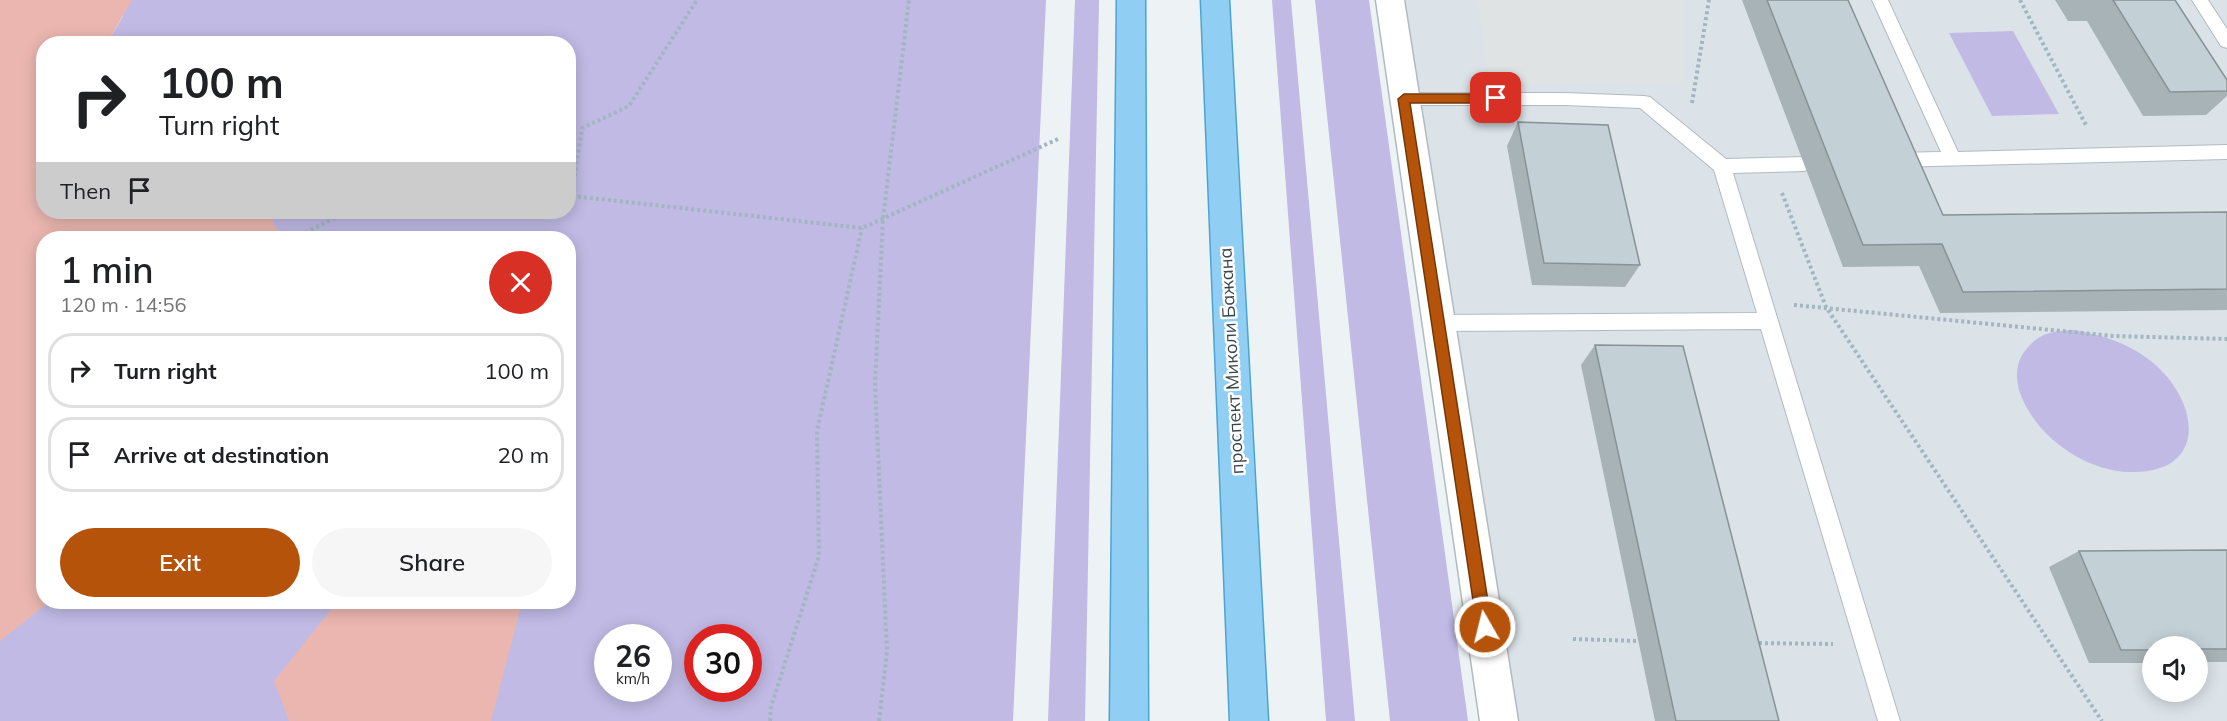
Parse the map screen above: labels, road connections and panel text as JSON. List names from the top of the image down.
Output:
{
  "streets": {
    "highway": ["проспект Миколи Бажана"]
  },
  "page": {
    "turn": ["100 m", "Turn right"],
    "then": "Then",
    "heading": ["1 min", "120 m · 14:56"],
    "list": [
      {
        "name": "Turn right",
        "value": "100 m"
      },
      {
        "name": "Arrive at destination",
        "value": "20 m"
      }
    ],
    "buttons": ["Exit", "Share"],
    "speed": "26 km/h",
    "limit": "30"
  }
}
